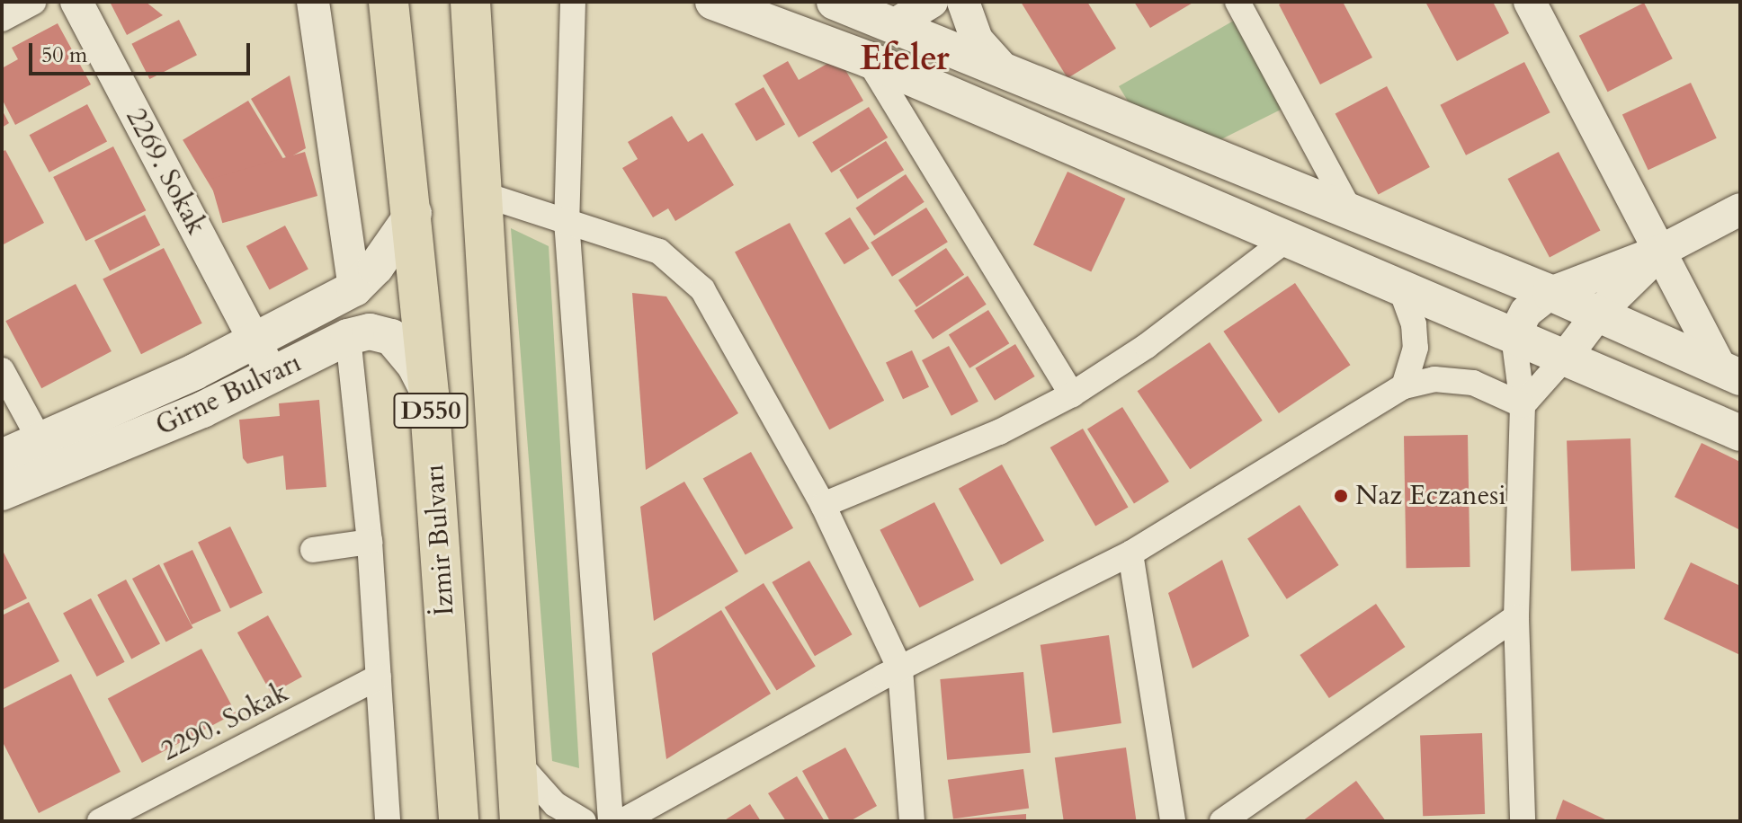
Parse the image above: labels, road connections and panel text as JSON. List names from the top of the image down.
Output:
{
  "streets": {
    "highway": ["D550", "İzmir Bulvarı"],
    "main road": ["Girne Bulvarı"],
    "street": ["2269. Sokak", "2290. Sokak"]
  },
  "crossings": [
    ["2269. Sokak", "Girne Bulvarı"],
    ["Girne Bulvarı", "İzmir Bulvarı"]
  ],
  "districts": ["Efeler"],
  "places": ["Naz Eczanesi"],
  "scale_bar": "50 m"
}
